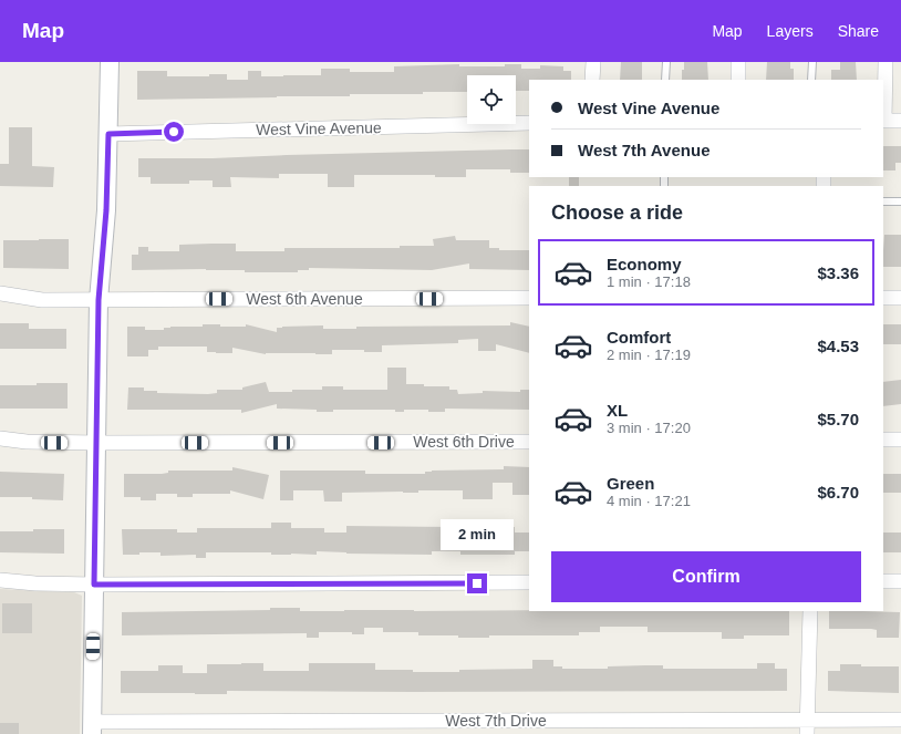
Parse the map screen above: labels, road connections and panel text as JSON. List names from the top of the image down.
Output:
{
  "streets": {
    "street": [
      "West Vine Avenue",
      "West 6th Avenue",
      "West 6th Drive",
      "West 7th Drive"
    ]
  },
  "page": {
    "header": "Map",
    "nav": ["Map", "Layers", "Share"],
    "banner": ["West Vine Avenue", "West 7th Avenue"],
    "heading": "Choose a ride",
    "list": [
      {
        "name": "Economy",
        "note": "1 min · 17:18",
        "value": "$3.36"
      },
      {
        "name": "Comfort",
        "note": "2 min · 17:19",
        "value": "$4.53"
      },
      {
        "name": "XL",
        "note": "3 min · 17:20",
        "value": "$5.70"
      },
      {
        "name": "Green",
        "note": "4 min · 17:21",
        "value": "$6.70"
      }
    ],
    "bubble": "2 min",
    "buttons": "Confirm"
  }
}
